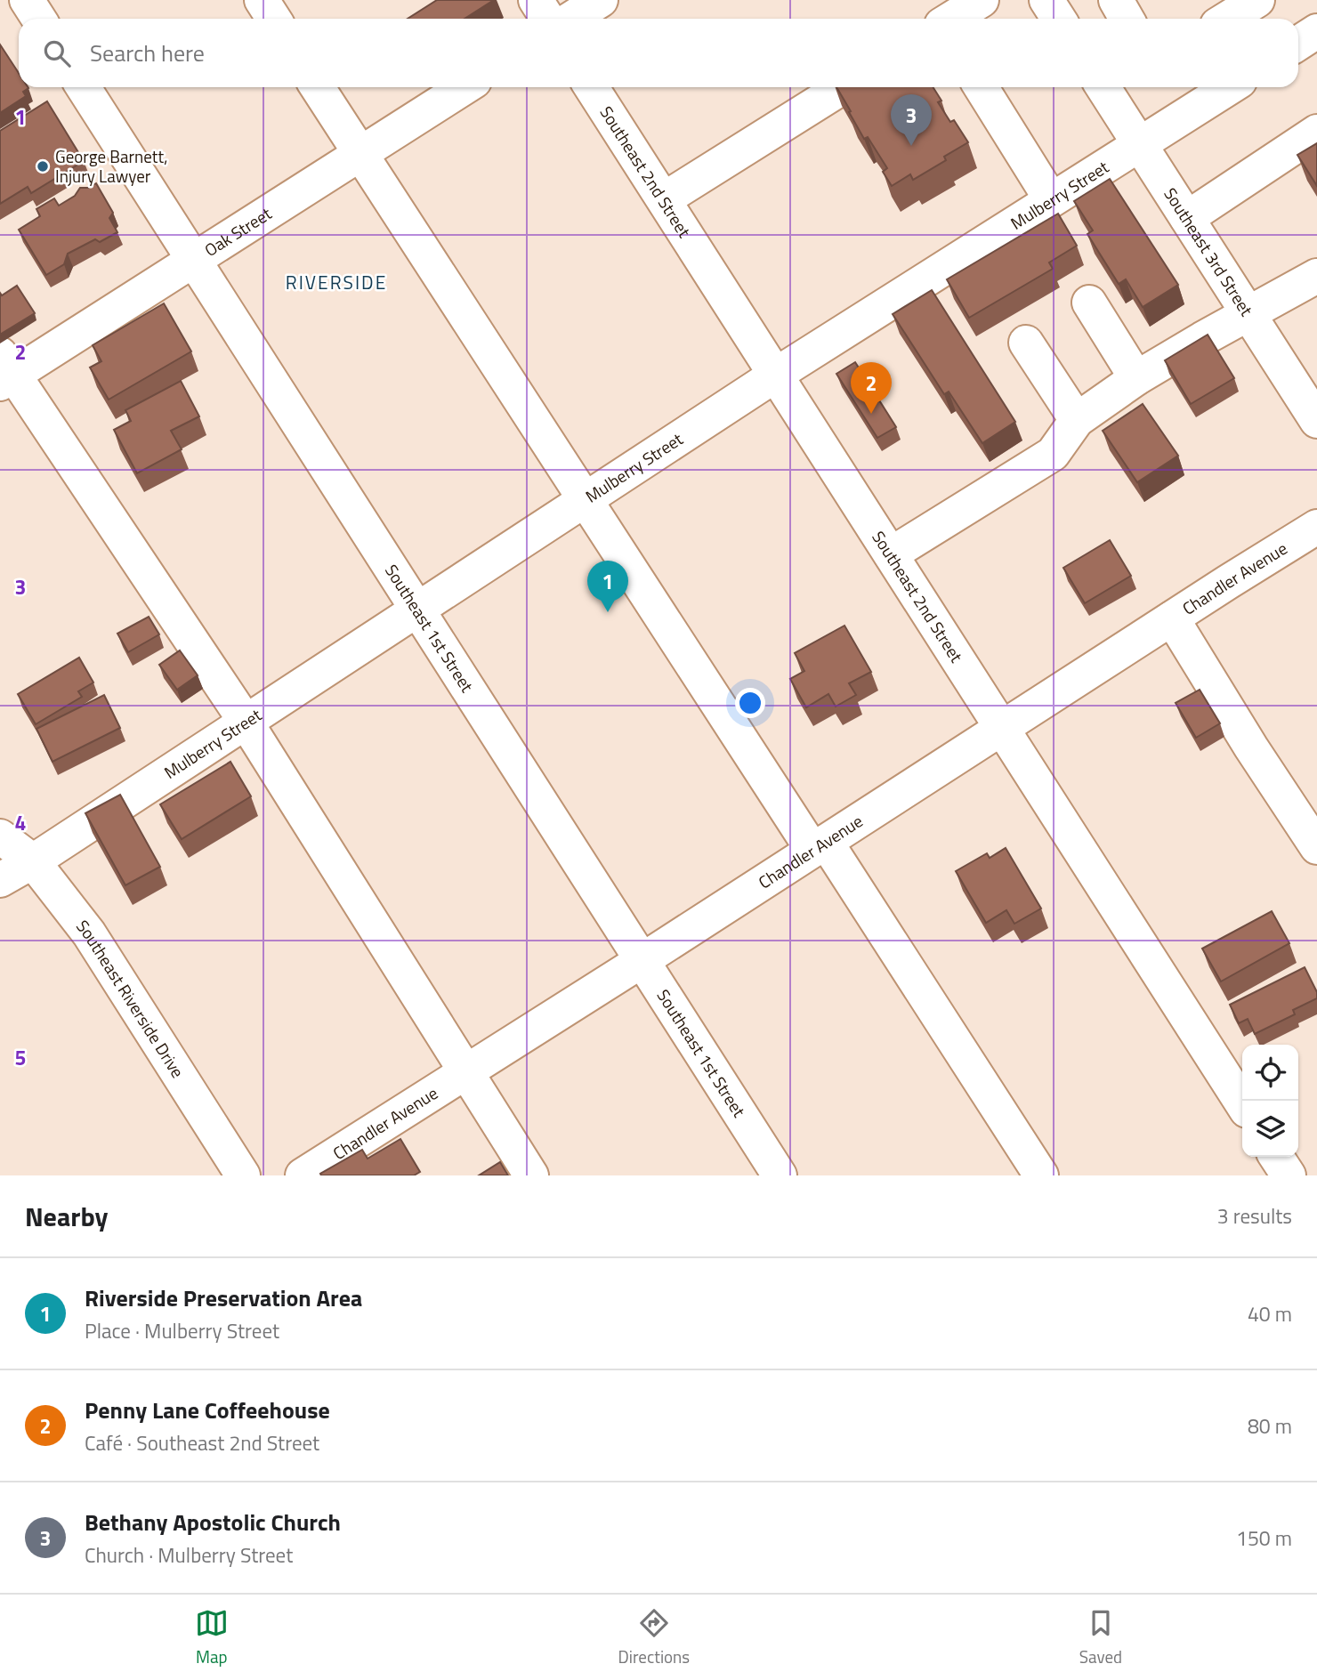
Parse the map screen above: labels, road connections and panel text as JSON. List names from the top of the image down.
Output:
{
  "streets": {
    "street": [
      "Southeast 2nd Street",
      "Mulberry Street",
      "Oak Street",
      "Southeast 3rd Street",
      "Chandler Avenue",
      "Southeast 1st Street",
      "Southeast Riverside Drive"
    ]
  },
  "crossings": [
    ["Southeast 2nd Street", "Mulberry Street"],
    ["Southeast 2nd Street", "Chandler Avenue"],
    ["Mulberry Street", "Southeast 3rd Street"],
    ["Mulberry Street", "Southeast 1st Street"],
    ["Mulberry Street", "Southeast Riverside Drive"],
    ["Oak Street", "Southeast 1st Street"],
    ["Chandler Avenue", "Southeast 1st Street"]
  ],
  "districts": ["RIVERSIDE"],
  "places": ["George Barnett, Injury Lawyer"],
  "page": {
    "search": "Search here",
    "pins": ["3", "2", "1"],
    "heading": ["Nearby", "3 results"],
    "list": [
      {
        "mark": "1",
        "name": "Riverside Preservation Area",
        "note": "Place · Mulberry Street",
        "value": "40 m"
      },
      {
        "mark": "2",
        "name": "Penny Lane Coffeehouse",
        "note": "Café · Southeast 2nd Street",
        "value": "80 m"
      },
      {
        "mark": "3",
        "name": "Bethany Apostolic Church",
        "note": "Church · Mulberry Street",
        "value": "150 m"
      }
    ],
    "nav": ["Map", "Directions", "Saved"]
  },
  "grid": {
    "rows": [
      "1",
      "2",
      "3",
      "4",
      "5"
    ]
  }
}
